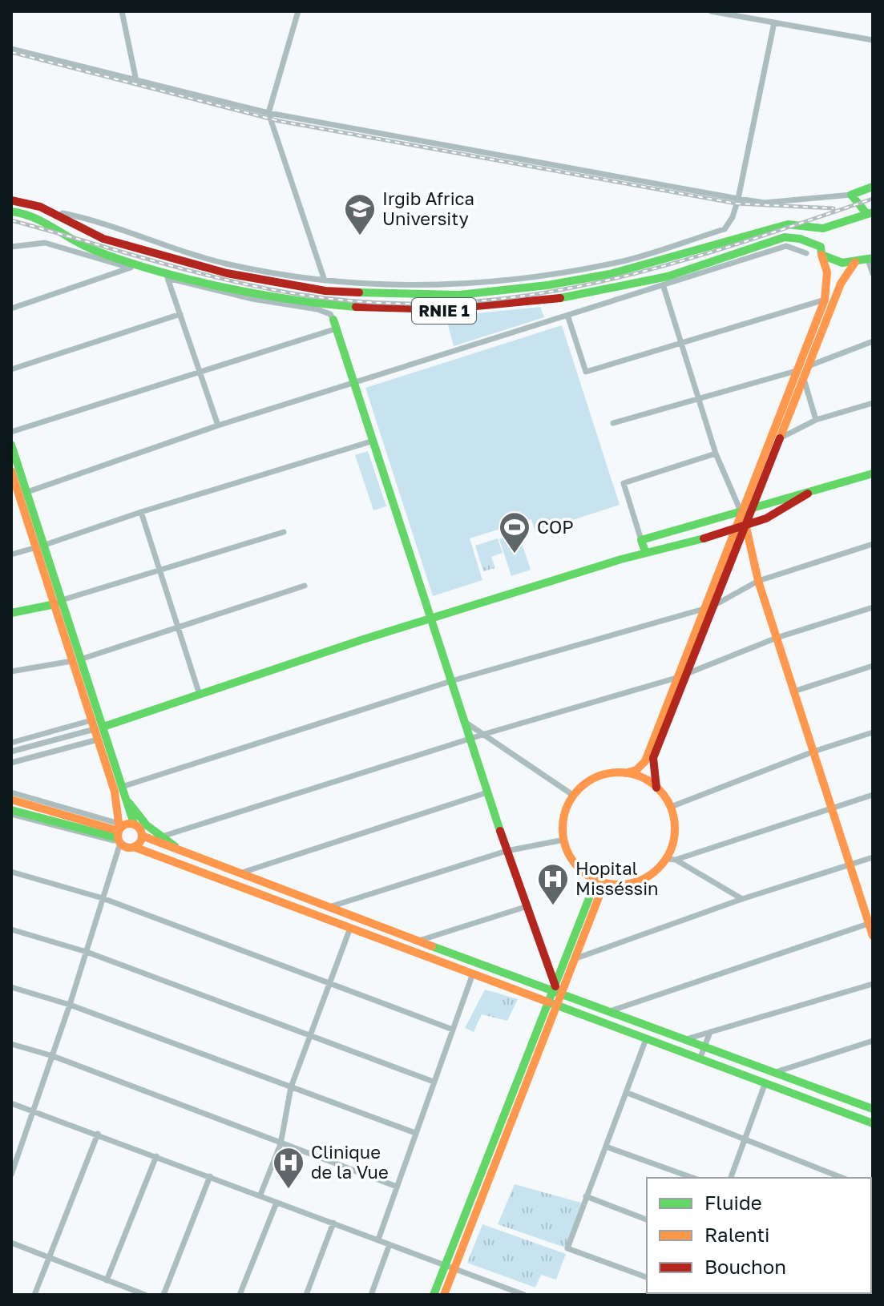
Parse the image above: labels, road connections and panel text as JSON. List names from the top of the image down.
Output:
{
  "streets": {
    "main road": ["RNIE 1"]
  },
  "places": {
    "school or university": ["Irgib Africa University"],
    "sports": ["COP"],
    "hospital": ["Hopital Misséssin", "Clinique de la Vue"]
  },
  "legend": ["Fluide", "Ralenti", "Bouchon"]
}
